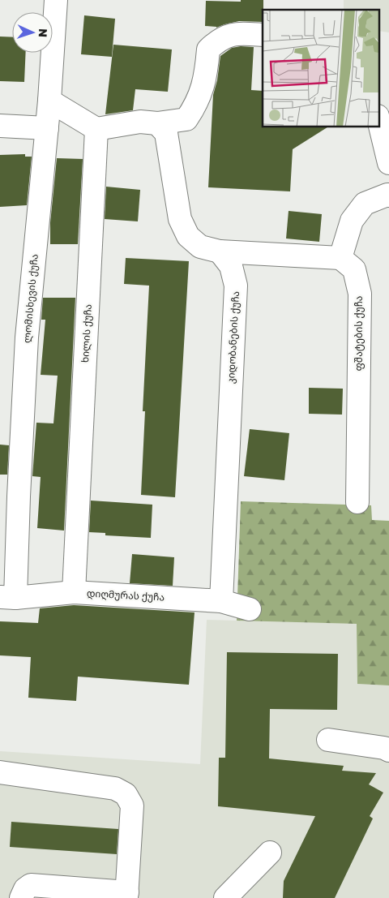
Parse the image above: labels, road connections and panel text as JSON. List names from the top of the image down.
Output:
{
  "streets": {
    "street": [
      "ლომისხევის ქუჩა",
      "ხილის ქუჩა",
      "ფშატების ქუჩა",
      "კიდობანების ქუჩა",
      "დიღმურას ქუჩა"
    ]
  },
  "crossings": [
    ["ლომისხევის ქუჩა", "დიღმურას ქუჩა"],
    ["ხილის ქუჩა", "დიღმურას ქუჩა"],
    ["კიდობანების ქუჩა", "დიღმურას ქუჩა"]
  ],
  "north": "right"
}
